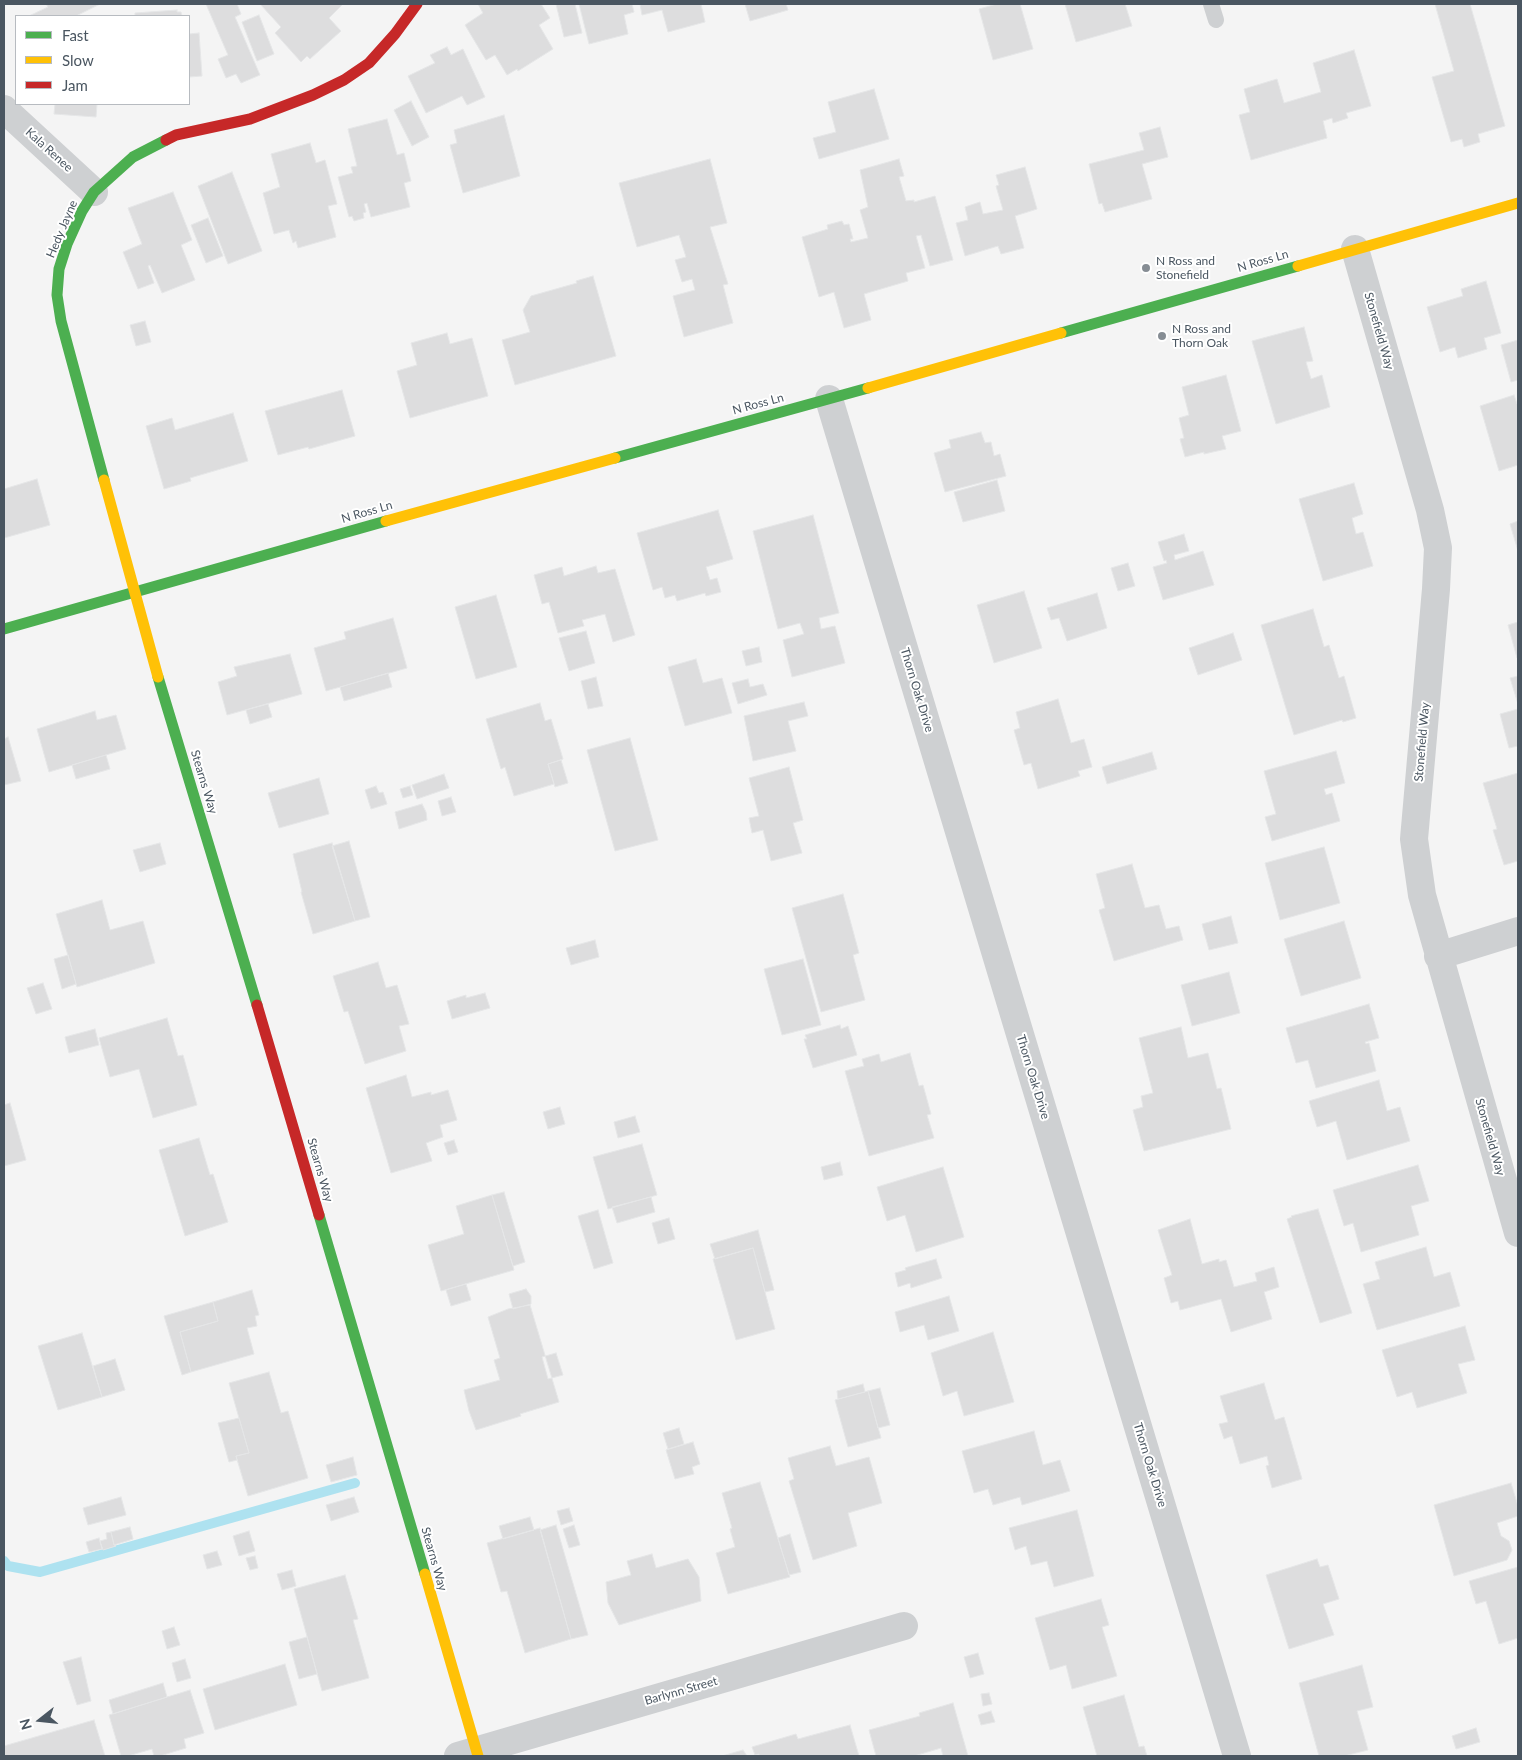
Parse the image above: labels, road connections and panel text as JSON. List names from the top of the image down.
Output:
{
  "streets": {
    "street": [
      "Kala Renee",
      "Hedy Jayne",
      "N Ross Ln",
      "Stonefield Way",
      "Thorn Oak Drive",
      "Stearns Way",
      "Barlynn Street"
    ]
  },
  "crossings": [
    ["Kala Renee", "Hedy Jayne"],
    ["Hedy Jayne", "N Ross Ln"],
    ["Hedy Jayne", "Stearns Way"],
    ["N Ross Ln", "Stonefield Way"],
    ["N Ross Ln", "Thorn Oak Drive"],
    ["N Ross Ln", "Stearns Way"],
    ["Stearns Way", "Barlynn Street"]
  ],
  "places": ["N Ross and Stonefield", "N Ross and Thorn Oak"],
  "legend": ["Fast", "Slow", "Jam"],
  "north": "left"
}
